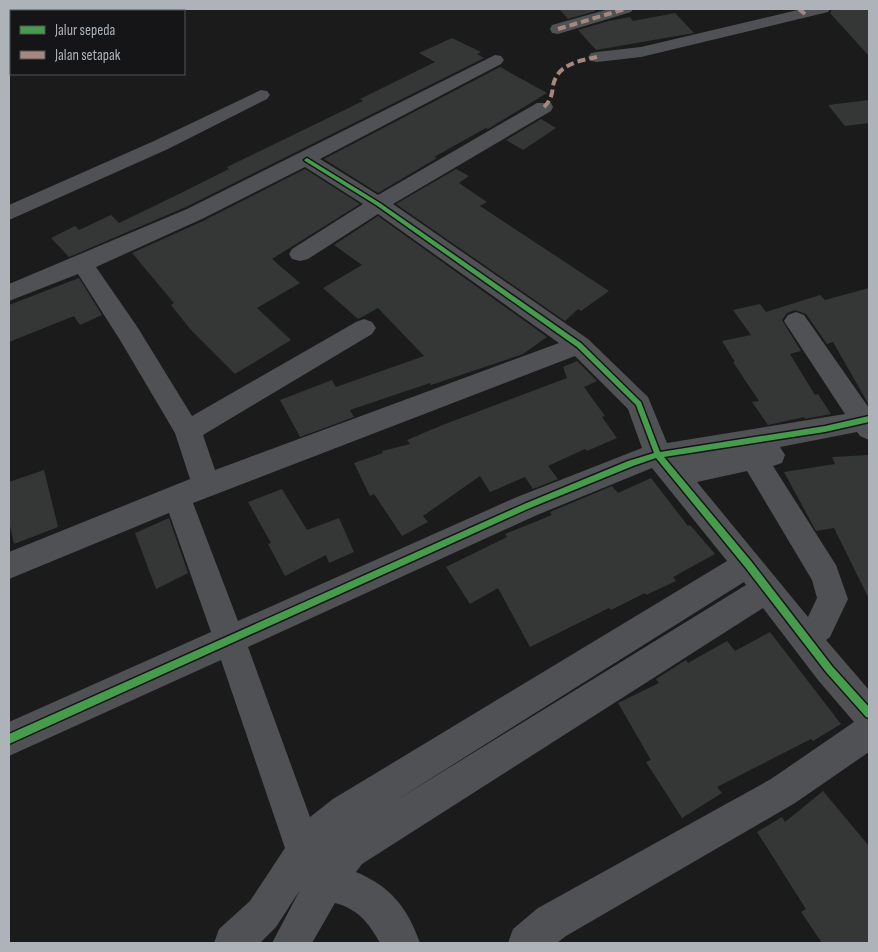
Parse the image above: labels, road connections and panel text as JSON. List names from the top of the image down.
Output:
{
  "legend": ["Jalur sepeda", "Jalan setapak"]
}
